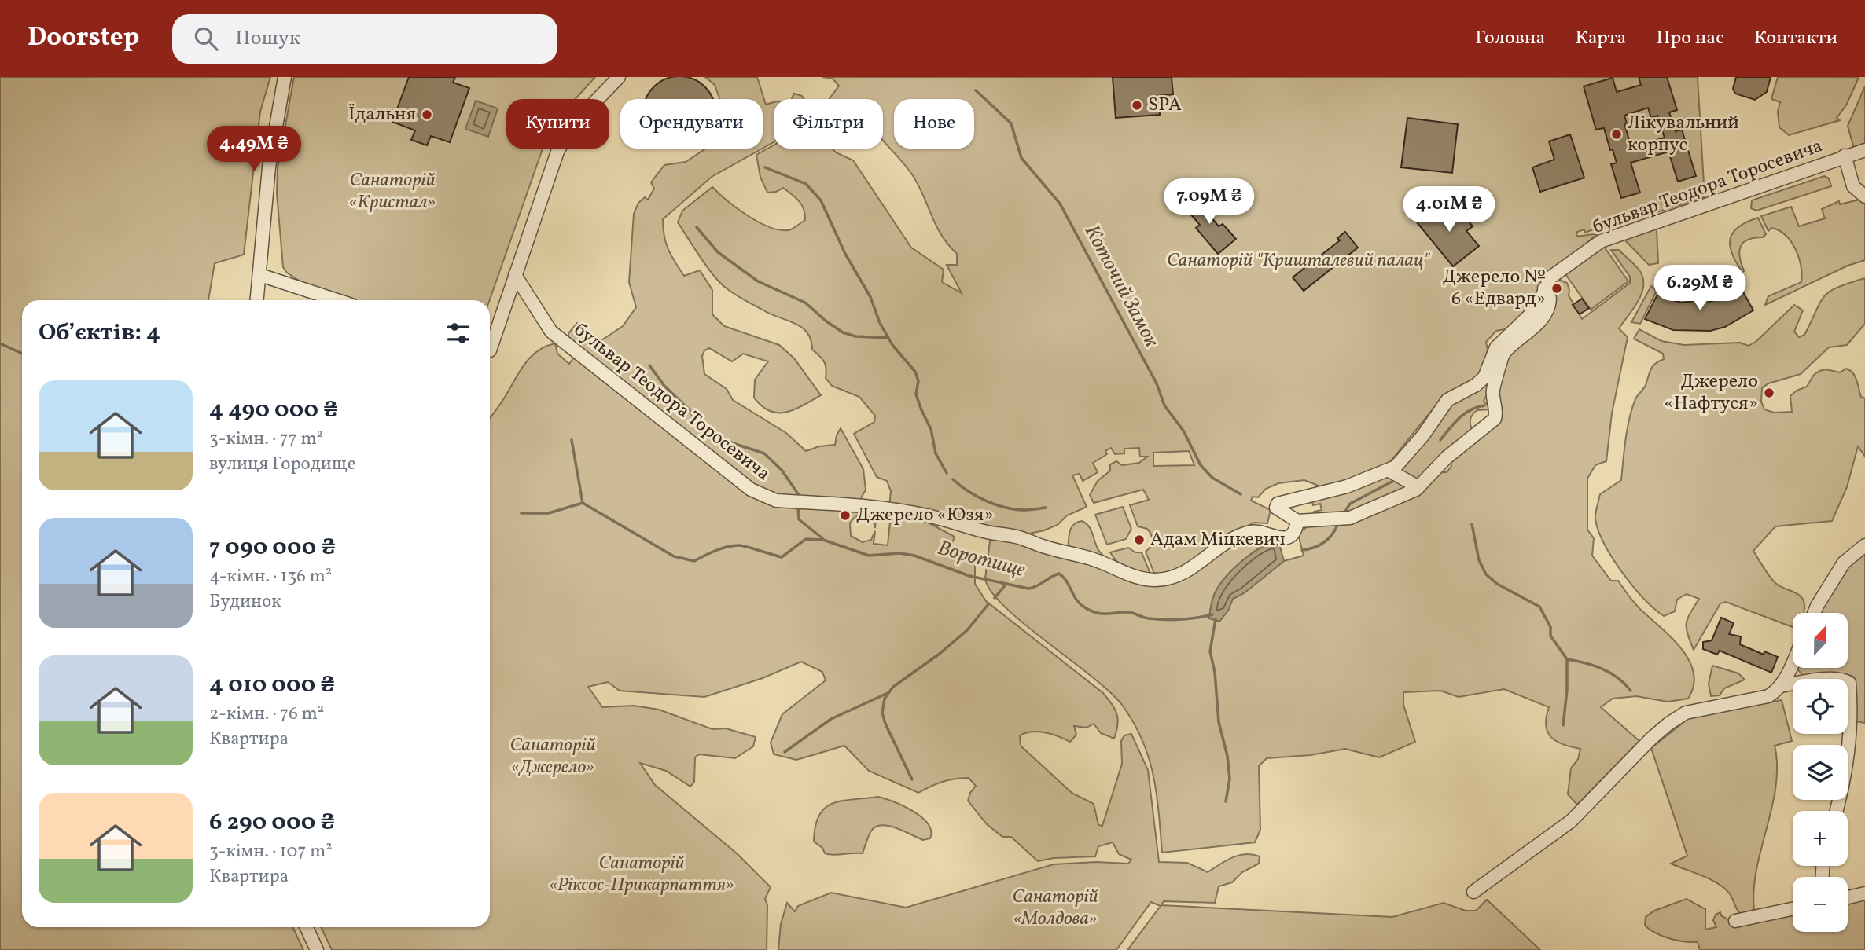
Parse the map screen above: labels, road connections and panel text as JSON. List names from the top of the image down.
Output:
{
  "streets": {
    "street": ["бульвар Теодора Торосевича"]
  },
  "water": ["Коточий Замок", "Воротище"],
  "parks": [
    "Санаторій «Кристал»",
    "Санаторій \"Кришталевий палац\"",
    "Санаторій «Джерело»",
    "Санаторій «Ріксос-Прикарпаття»",
    "Санаторій «Молдова»"
  ],
  "places": [
    "SPA",
    "Їдальня",
    "Лікувальний корпус",
    "Джерело № 6 «Едвард»",
    "Джерело «Нафтуся»",
    "Джерело «Юзя»",
    "Адам Міцкевич"
  ],
  "north": "top",
  "page": {
    "header": "Doorstep",
    "search": "Пошук",
    "nav": [
      "Головна",
      "Карта",
      "Про нас",
      "Контакти"
    ],
    "chip": [
      "Купити",
      "Орендувати",
      "Фільтри",
      "Нове"
    ],
    "price": [
      "4.49M ₴",
      "7.09M ₴",
      "4.01M ₴",
      "6.29M ₴"
    ],
    "heading": "Об’єктів: 4",
    "list": [
      {
        "name": "4 490 000 ₴",
        "note": "3-кімн. · 77 m² · вулиця Городище"
      },
      {
        "name": "7 090 000 ₴",
        "note": "4-кімн. · 136 m² · Будинок"
      },
      {
        "name": "4 010 000 ₴",
        "note": "2-кімн. · 76 m² · Квартира"
      },
      {
        "name": "6 290 000 ₴",
        "note": "3-кімн. · 107 m² · Квартира"
      }
    ],
    "map_buttons": ["+", "−"]
  }
}
